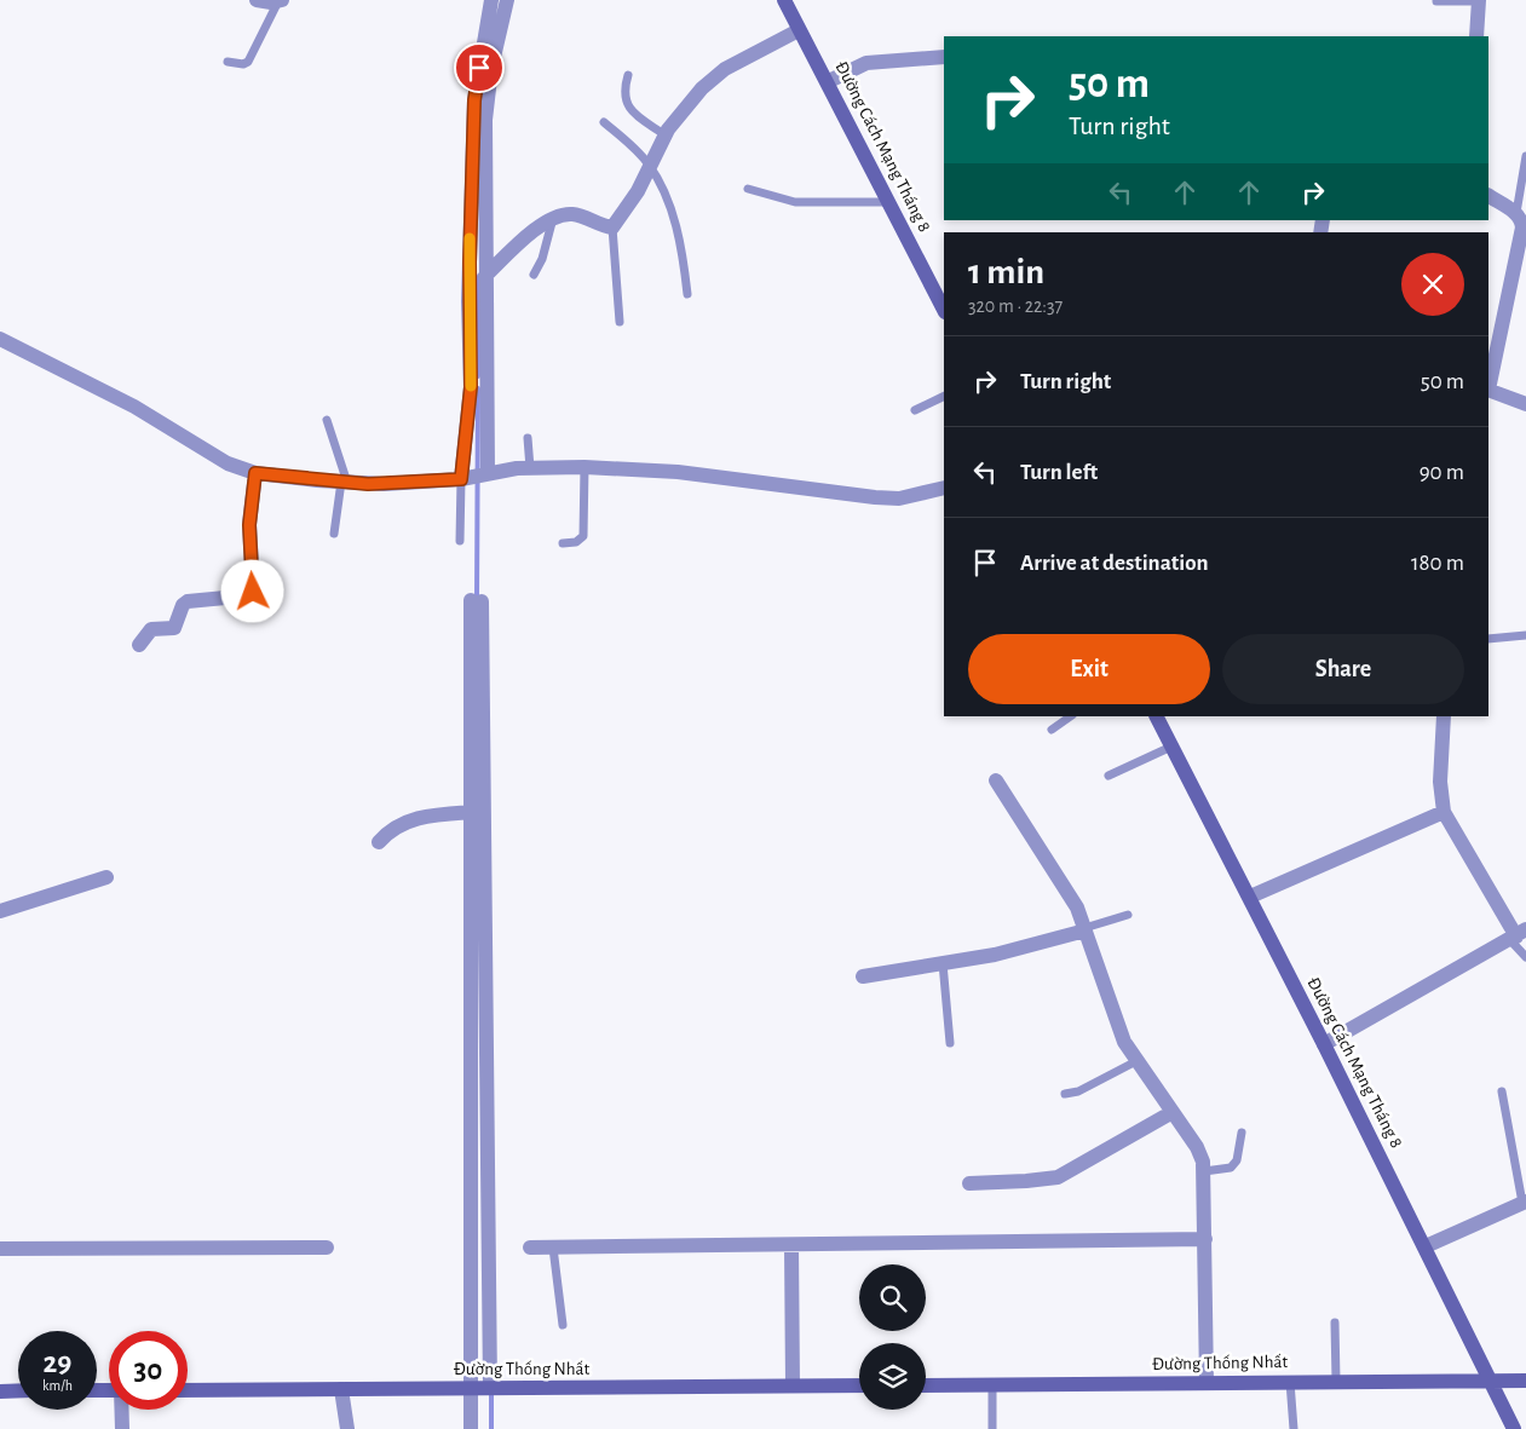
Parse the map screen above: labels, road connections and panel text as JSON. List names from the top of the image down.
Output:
{
  "streets": {
    "street": ["Đường Cách Mạng Tháng 8", "Đường Thống Nhất"]
  },
  "crossings": [
    ["Đường Cách Mạng Tháng 8", "Đường Thống Nhất"]
  ],
  "page": {
    "turn": ["50 m", "Turn right"],
    "heading": ["1 min", "320 m · 22:37"],
    "list": [
      {
        "name": "Turn right",
        "value": "50 m"
      },
      {
        "name": "Turn left",
        "value": "90 m"
      },
      {
        "name": "Arrive at destination",
        "value": "180 m"
      }
    ],
    "buttons": ["Exit", "Share"],
    "speed": "29 km/h",
    "limit": "30"
  }
}
